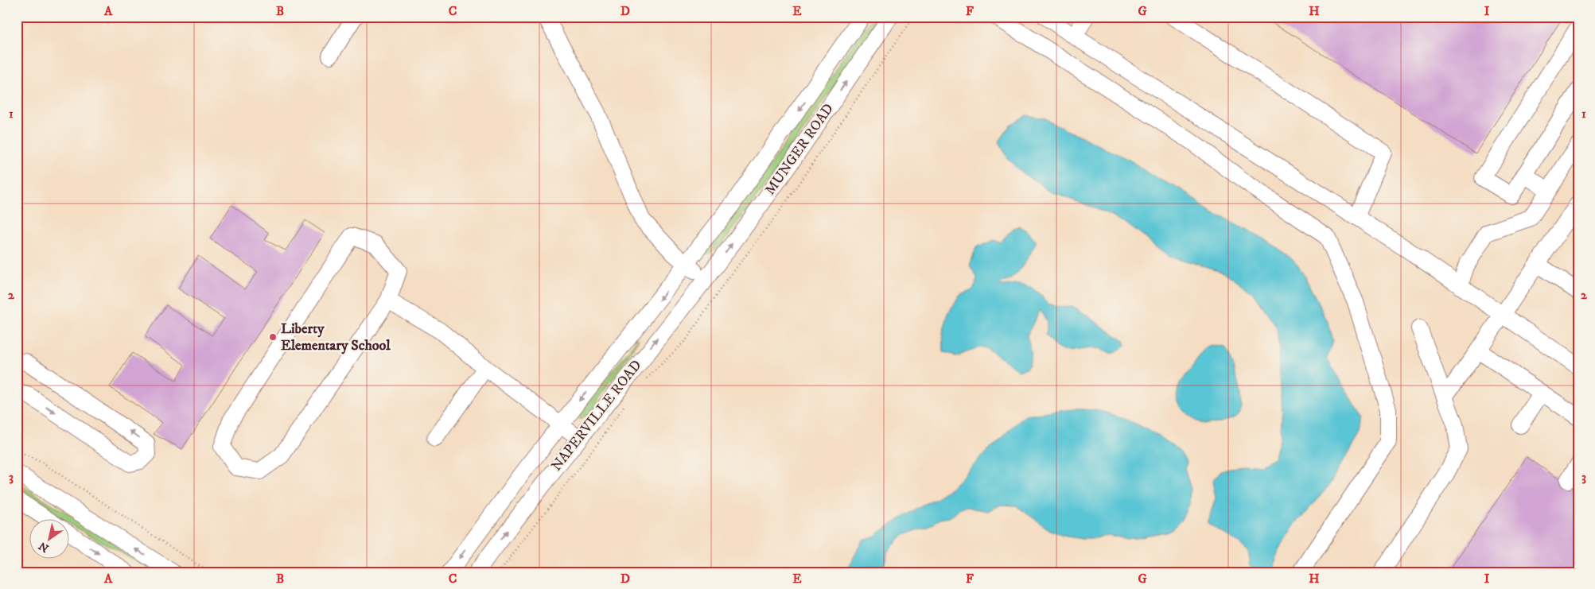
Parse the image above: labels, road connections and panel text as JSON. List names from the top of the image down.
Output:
{
  "streets": {
    "street": ["MUNGER ROAD", "NAPERVILLE ROAD"]
  },
  "crossings": [
    ["MUNGER ROAD", "NAPERVILLE ROAD"]
  ],
  "places": ["Liberty Elementary School"],
  "north": "bottom left",
  "grid": {
    "columns": [
      "A",
      "B",
      "C",
      "D",
      "E",
      "F",
      "G",
      "H",
      "I"
    ],
    "rows": ["1", "2", "3"]
  }
}
